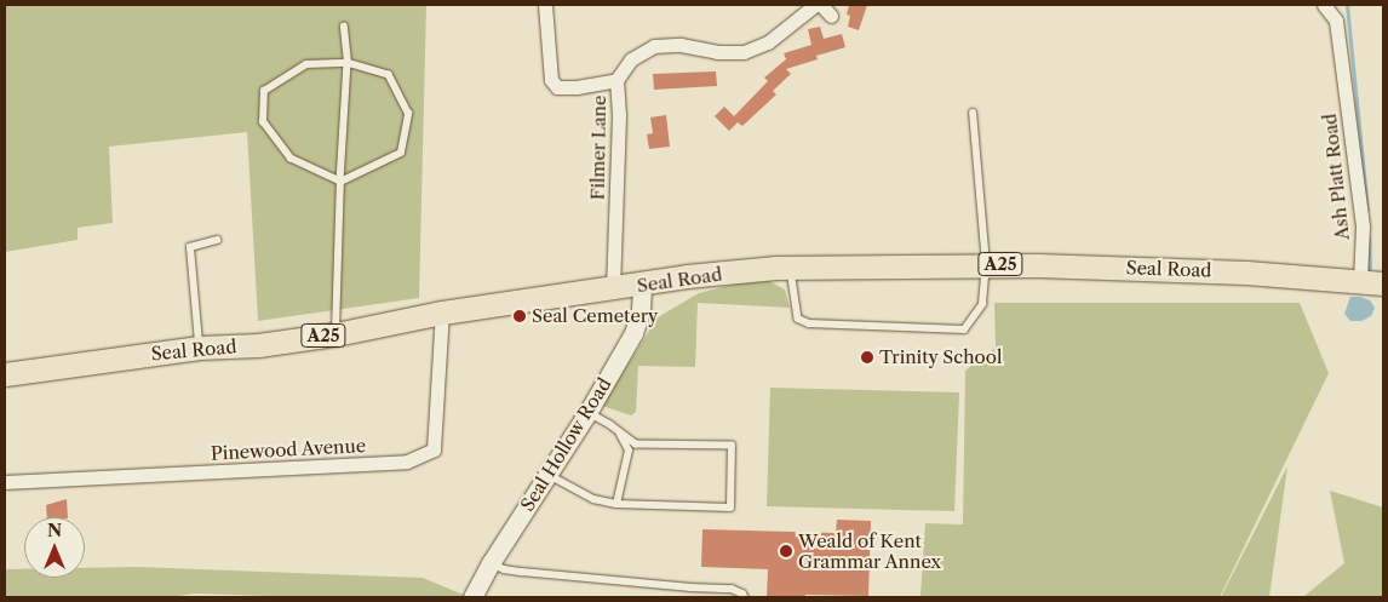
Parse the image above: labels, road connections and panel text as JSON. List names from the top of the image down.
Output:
{
  "streets": {
    "highway": ["A25", "Seal Road"],
    "main road": ["Seal Hollow Road"],
    "street": ["Filmer Lane", "Ash Platt Road", "Pinewood Avenue"]
  },
  "crossings": [
    ["Filmer Lane", "Seal Road"],
    ["Ash Platt Road", "A25"],
    ["Ash Platt Road", "Seal Road"],
    ["A25", "Seal Road"],
    ["Seal Road", "Seal Hollow Road"],
    ["Seal Road", "Pinewood Avenue"]
  ],
  "places": ["Seal Cemetery", "Trinity School", "Weald of Kent Grammar Annex"],
  "north": "top"
}
